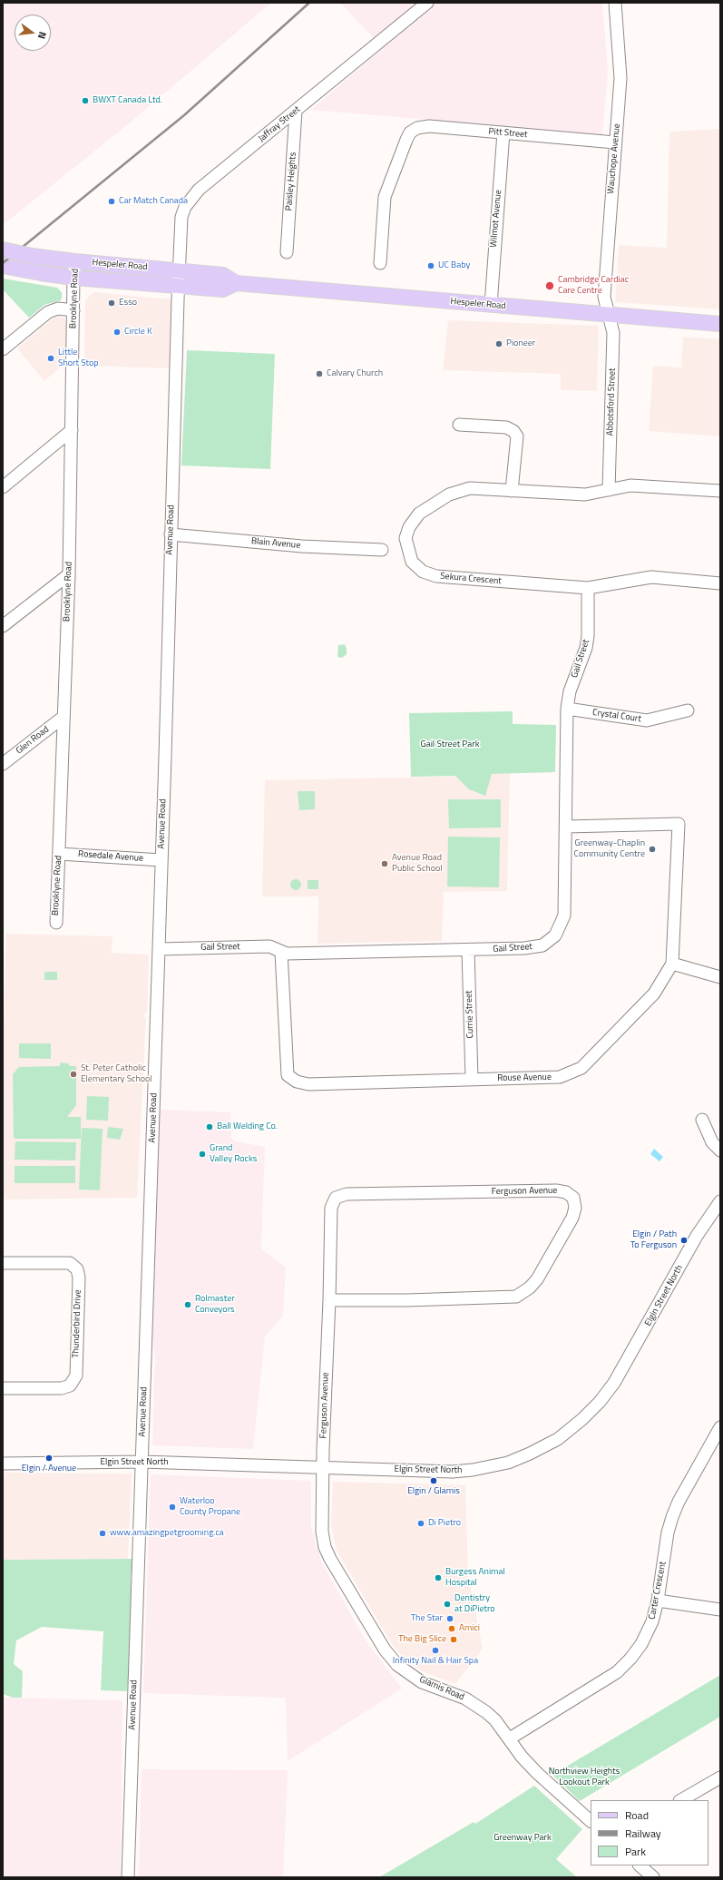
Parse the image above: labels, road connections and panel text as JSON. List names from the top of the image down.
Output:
{
  "streets": {
    "main road": ["Hespeler Road"],
    "street": [
      "Jaffray Street",
      "Pitt Street",
      "Wauchope Avenue",
      "Paisley Heights",
      "Wilmot Avenue",
      "Brooklyne Road",
      "Abbotsford Street",
      "Avenue Road",
      "Blain Avenue",
      "Sekura Crescent",
      "Gail Street",
      "Crystal Court",
      "Glen Road",
      "Rosedale Avenue",
      "Currie Street",
      "Rouse Avenue",
      "Ferguson Avenue",
      "Elgin Street North",
      "Thunderbird Drive",
      "Carter Crescent",
      "Glamis Road"
    ]
  },
  "crossings": [
    ["Jaffray Street", "Paisley Heights"],
    ["Jaffray Street", "Hespeler Road"],
    ["Jaffray Street", "Avenue Road"],
    ["Pitt Street", "Wauchope Avenue"],
    ["Pitt Street", "Wilmot Avenue"],
    ["Wauchope Avenue", "Hespeler Road"],
    ["Wauchope Avenue", "Abbotsford Street"],
    ["Wilmot Avenue", "Hespeler Road"],
    ["Hespeler Road", "Brooklyne Road"],
    ["Hespeler Road", "Abbotsford Street"],
    ["Hespeler Road", "Avenue Road"],
    ["Brooklyne Road", "Glen Road"],
    ["Brooklyne Road", "Rosedale Avenue"],
    ["Abbotsford Street", "Sekura Crescent"],
    ["Avenue Road", "Blain Avenue"],
    ["Avenue Road", "Gail Street"],
    ["Avenue Road", "Rosedale Avenue"],
    ["Avenue Road", "Elgin Street North"],
    ["Sekura Crescent", "Gail Street"],
    ["Gail Street", "Crystal Court"],
    ["Gail Street", "Currie Street"],
    ["Gail Street", "Rouse Avenue"],
    ["Currie Street", "Rouse Avenue"],
    ["Ferguson Avenue", "Elgin Street North"],
    ["Ferguson Avenue", "Glamis Road"],
    ["Elgin Street North", "Glamis Road"],
    ["Carter Crescent", "Glamis Road"]
  ],
  "parks": ["Gail Street Park", "Northview Heights Lookout Park", "Greenway Park"],
  "places": [
    "BWXT Canada Ltd.",
    "Car Match Canada",
    "UC Baby",
    "Cambridge Cardiac Care Centre",
    "Esso",
    "Circle K",
    "Pioneer",
    "Little Short Stop",
    "Calvary Church",
    "Greenway-Chaplin Community Centre",
    "Avenue Road Public School",
    "St. Peter Catholic Elementary School",
    "Ball Welding Co.",
    "Grand Valley Rocks",
    "Elgin / Path To Ferguson",
    "Rolmaster Conveyors",
    "Elgin / Avenue",
    "Elgin / Glamis",
    "Waterloo County Propane",
    "Di Pietro",
    "www.amazingpetgrooming.ca",
    "Burgess Animal Hospital",
    "Dentistry at DiPietro",
    "The Star",
    "Amici",
    "The Big Slice",
    "Infinity Nail & Hair Spa"
  ],
  "legend": ["Road", "Railway", "Park"],
  "north": "right"
}
